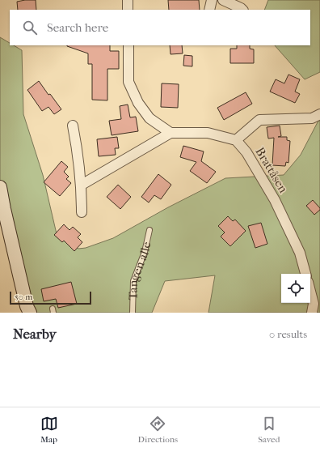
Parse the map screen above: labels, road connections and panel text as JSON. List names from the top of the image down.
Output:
{
  "streets": {
    "street": ["Brattåsen"],
    "lane": ["Tangen alle"]
  },
  "scale_bar": "50 m",
  "page": {
    "search": "Search here",
    "scale": "50 m",
    "heading": ["Nearby", "0 results"],
    "nav": ["Map", "Directions", "Saved"]
  }
}
